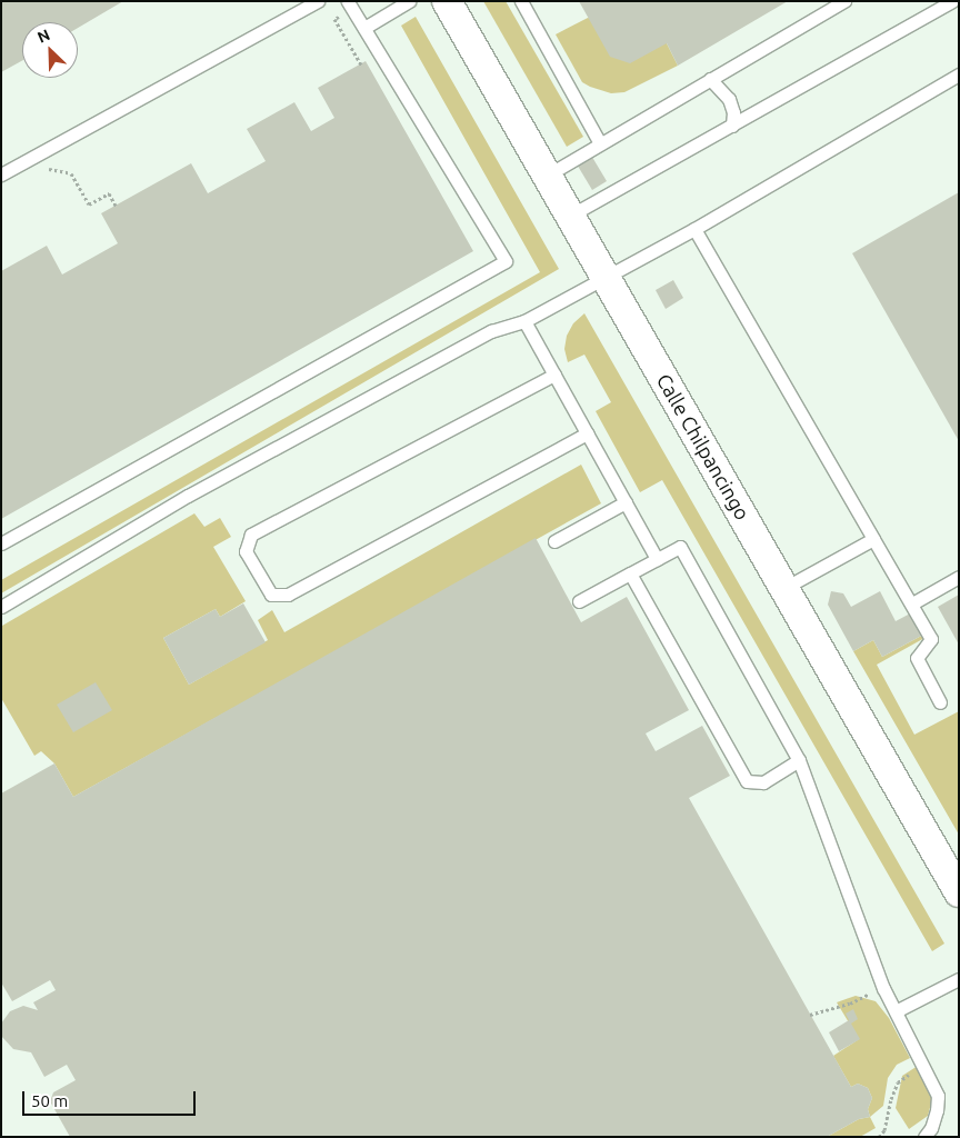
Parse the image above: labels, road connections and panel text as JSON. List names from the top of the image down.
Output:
{
  "streets": {
    "street": ["Calle Chilpancingo"]
  },
  "scale_bar": "50 m",
  "north": "top left"
}
